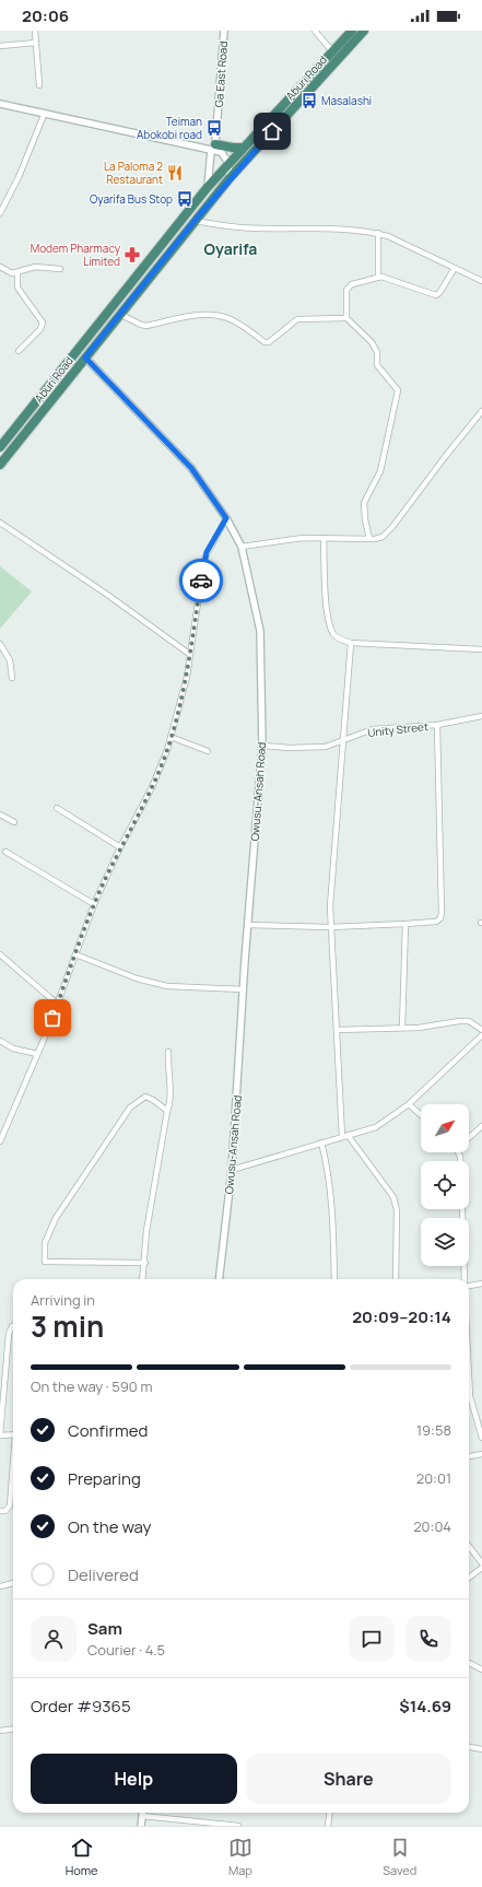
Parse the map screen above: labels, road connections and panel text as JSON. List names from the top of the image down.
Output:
{
  "streets": {
    "highway": ["Aburi Road"],
    "street": ["Ga East Road", "Unity Street", "Owusu-Ansah Road"]
  },
  "crossings": [
    ["Ga East Road", "Aburi Road"],
    ["Aburi Road", "Owusu-Ansah Road"],
    ["Unity Street", "Owusu-Ansah Road"]
  ],
  "districts": ["Oyarifa"],
  "places": {
    "bus stop": ["Masalashi", "Teiman Abokobi road", "Oyarifa Bus Stop"],
    "restaurant": ["La Paloma 2 Restaurant"],
    "pharmacy": ["Modem Pharmacy Limited"]
  },
  "north": "top right",
  "page": {
    "status": "20:06",
    "heading": ["3 min", "Arriving in", "20:09–20:14"],
    "panel": [
      "Sam",
      "Courier · 4.5",
      "Order #9365",
      "$14.69"
    ],
    "bar": "On the way · 590 m",
    "list": [
      ["Confirmed", "19:58"],
      ["Preparing", "20:01"],
      ["On the way", "20:04"],
      "Delivered"
    ],
    "buttons": ["Help", "Share"],
    "tabs": ["Home", "Map", "Saved"]
  }
}
